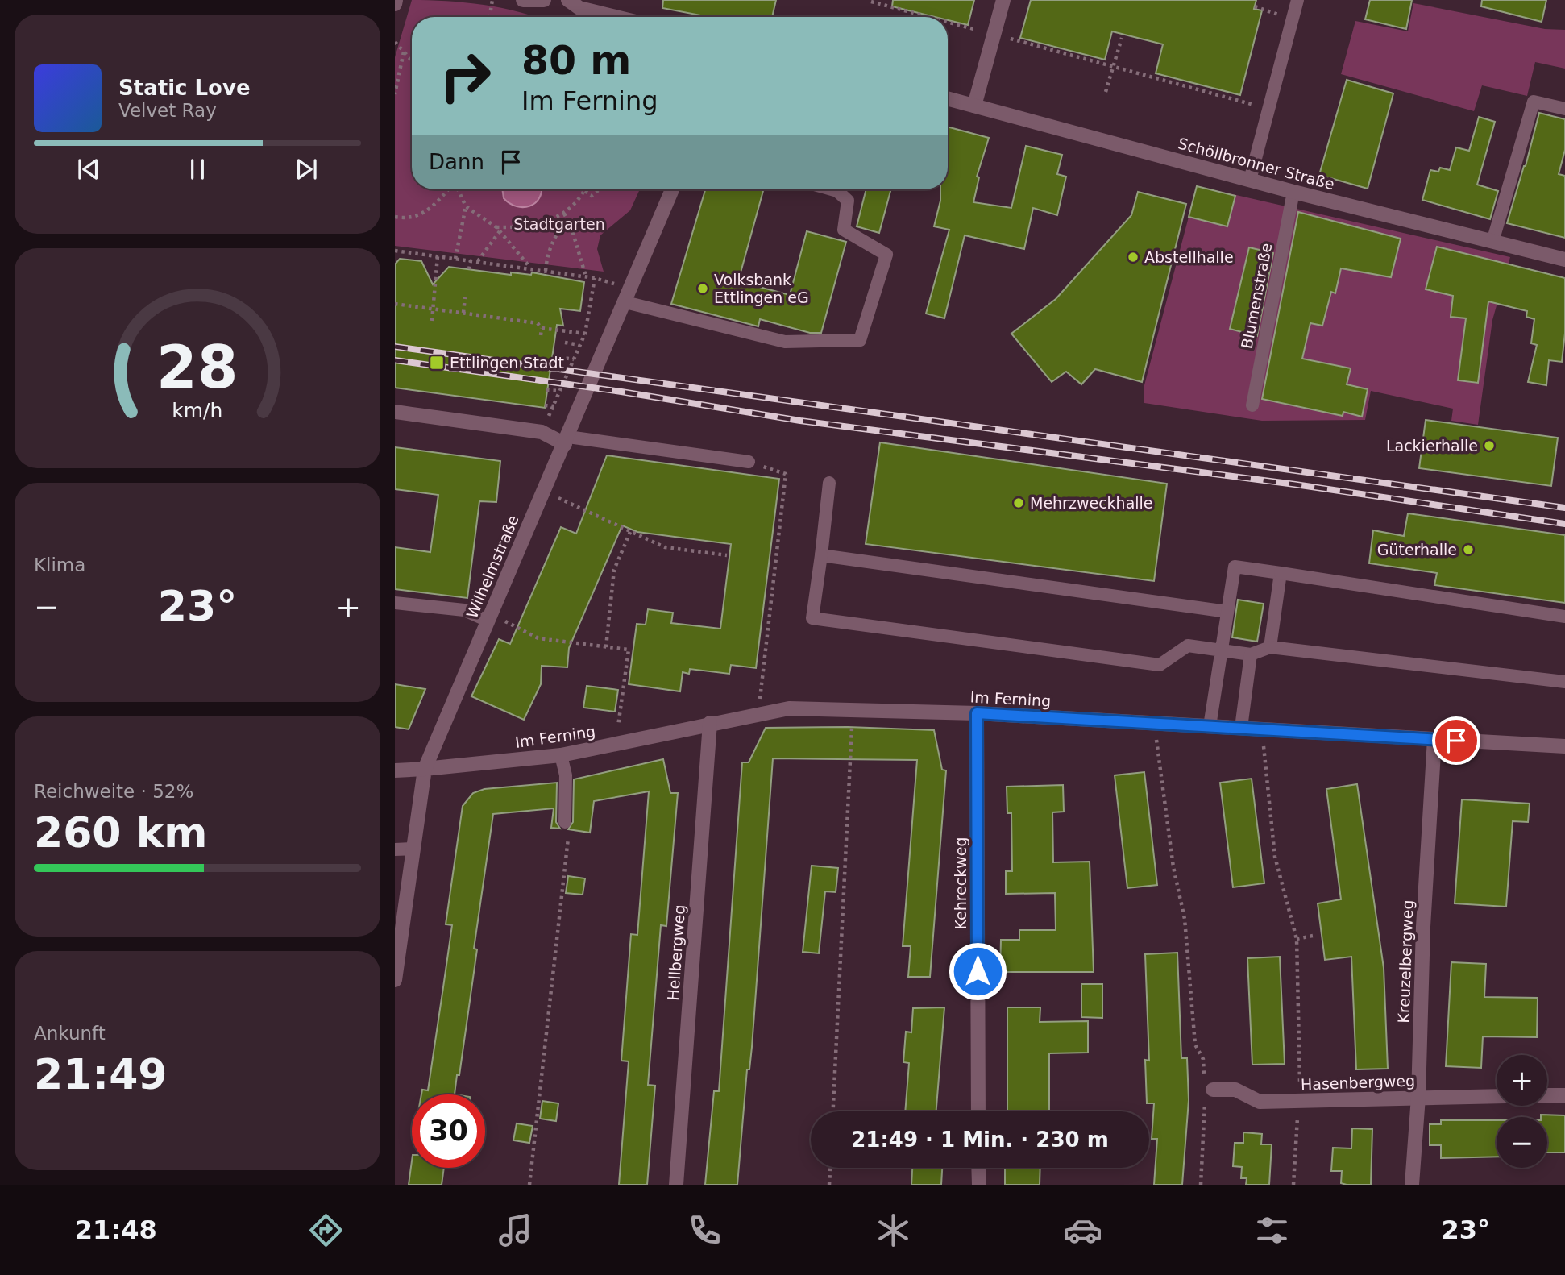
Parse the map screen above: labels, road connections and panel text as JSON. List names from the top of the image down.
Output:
{
  "streets": {
    "street": [
      "Schöllbronner Straße",
      "Wilhelmstraße",
      "Im Ferning",
      "Kehreckweg",
      "Hellbergweg",
      "Kreuzelbergweg",
      "Hasenbergweg"
    ],
    "lane": ["Blumenstraße"]
  },
  "crossings": [
    ["Schöllbronner Straße", "Blumenstraße"],
    ["Wilhelmstraße", "Im Ferning"],
    ["Im Ferning", "Kehreckweg"],
    ["Im Ferning", "Hellbergweg"],
    ["Im Ferning", "Kreuzelbergweg"],
    ["Kreuzelbergweg", "Hasenbergweg"]
  ],
  "parks": ["Stadtgarten"],
  "places": {
    "other": [
      "Abstellhalle",
      "Volksbank Ettlingen eG",
      "Lackierhalle",
      "Mehrzweckhalle",
      "Güterhalle"
    ],
    "transit": ["Ettlingen Stadt"]
  },
  "page": {
    "turn": ["80 m", "Im Ferning"],
    "song": ["Static Love", "Velvet Ray"],
    "then": "Dann",
    "tile": [
      "Klima",
      ["Reichweite · 52%", "260 km"],
      ["Ankunft", "21:49"]
    ],
    "heat": ["−", "23°", "+"],
    "map_buttons": ["+", "−"],
    "limit": "30",
    "trip": "21:49 · 1 Min. · 230 m",
    "tabs": ["21:48", "23°"],
    "gauge": ["28", "km/h"]
  }
}
